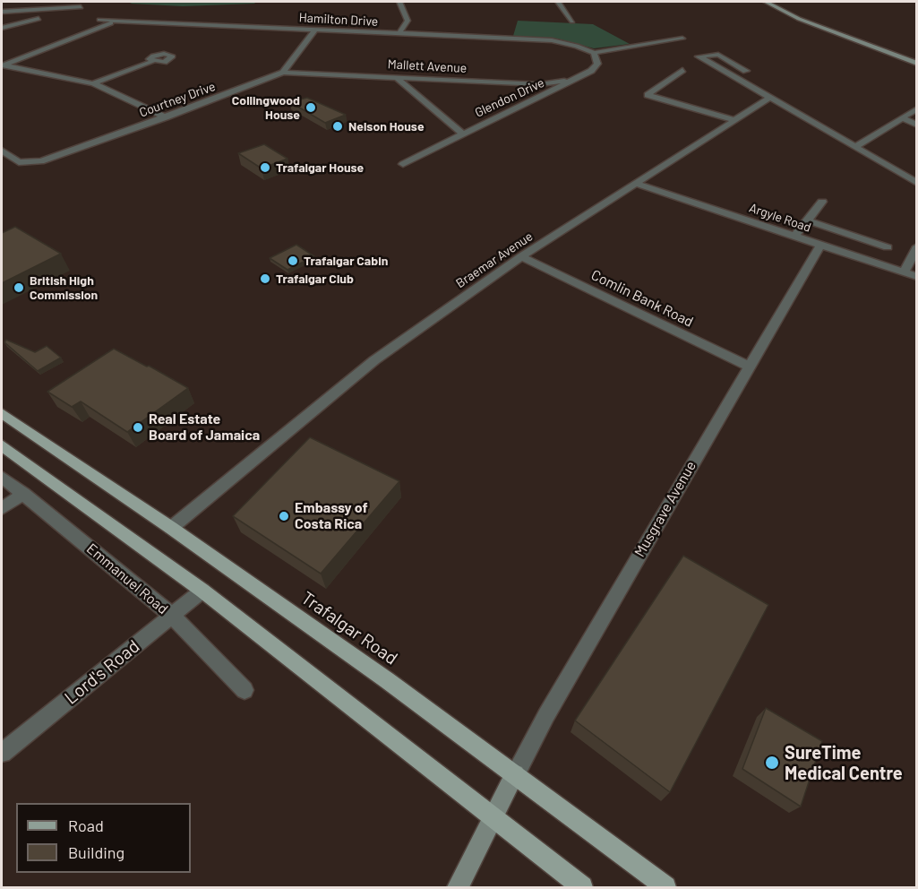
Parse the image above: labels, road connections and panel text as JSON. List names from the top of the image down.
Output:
{
  "streets": {
    "main road": ["Trafalgar Road"],
    "street": [
      "Hamilton Drive",
      "Mallett Avenue",
      "Glendon Drive",
      "Courtney Drive",
      "Argyle Road",
      "Braemar Avenue",
      "Comlin Bank Road",
      "Musgrave Avenue",
      "Emmanuel Road",
      "Lord's Road"
    ]
  },
  "crossings": [
    ["Hamilton Drive", "Glendon Drive"],
    ["Mallett Avenue", "Glendon Drive"],
    ["Mallett Avenue", "Courtney Drive"],
    ["Argyle Road", "Braemar Avenue"],
    ["Argyle Road", "Musgrave Avenue"],
    ["Braemar Avenue", "Comlin Bank Road"],
    ["Braemar Avenue", "Trafalgar Road"],
    ["Comlin Bank Road", "Musgrave Avenue"],
    ["Musgrave Avenue", "Trafalgar Road"],
    ["Emmanuel Road", "Lord's Road"]
  ],
  "places": [
    "Collingwood House",
    "Nelson House",
    "Trafalgar House",
    "Trafalgar Cabin",
    "Trafalgar Club",
    "British High Commission",
    "Real Estate Board of Jamaica",
    "Embassy of Costa Rica",
    "SureTime Medical Centre"
  ],
  "legend": ["Road", "Building"]
}
